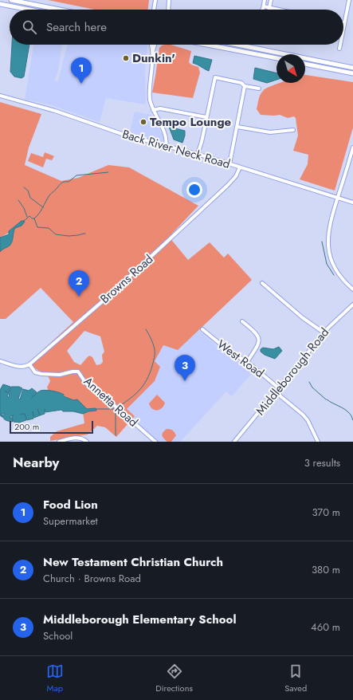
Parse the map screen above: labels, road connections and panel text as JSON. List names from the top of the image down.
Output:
{
  "streets": {
    "street": [
      "Back River Neck Road",
      "Browns Road",
      "West Road",
      "Middleborough Road",
      "Annetta Road"
    ]
  },
  "crossings": [
    ["Back River Neck Road", "Browns Road"],
    ["Browns Road", "Annetta Road"],
    ["West Road", "Middleborough Road"]
  ],
  "places": ["Dunkin'", "Tempo Lounge"],
  "scale_bar": "200 m",
  "north": "bottom right",
  "page": {
    "search": "Search here",
    "pins": ["1", "2", "3"],
    "scale": "200 m",
    "heading": ["Nearby", "3 results"],
    "list": [
      {
        "mark": "1",
        "name": "Food Lion",
        "note": "Supermarket",
        "value": "370 m"
      },
      {
        "mark": "2",
        "name": "New Testament Christian Church",
        "note": "Church · Browns Road",
        "value": "380 m"
      },
      {
        "mark": "3",
        "name": "Middleborough Elementary School",
        "note": "School",
        "value": "460 m"
      }
    ],
    "nav": ["Map", "Directions", "Saved"]
  }
}
